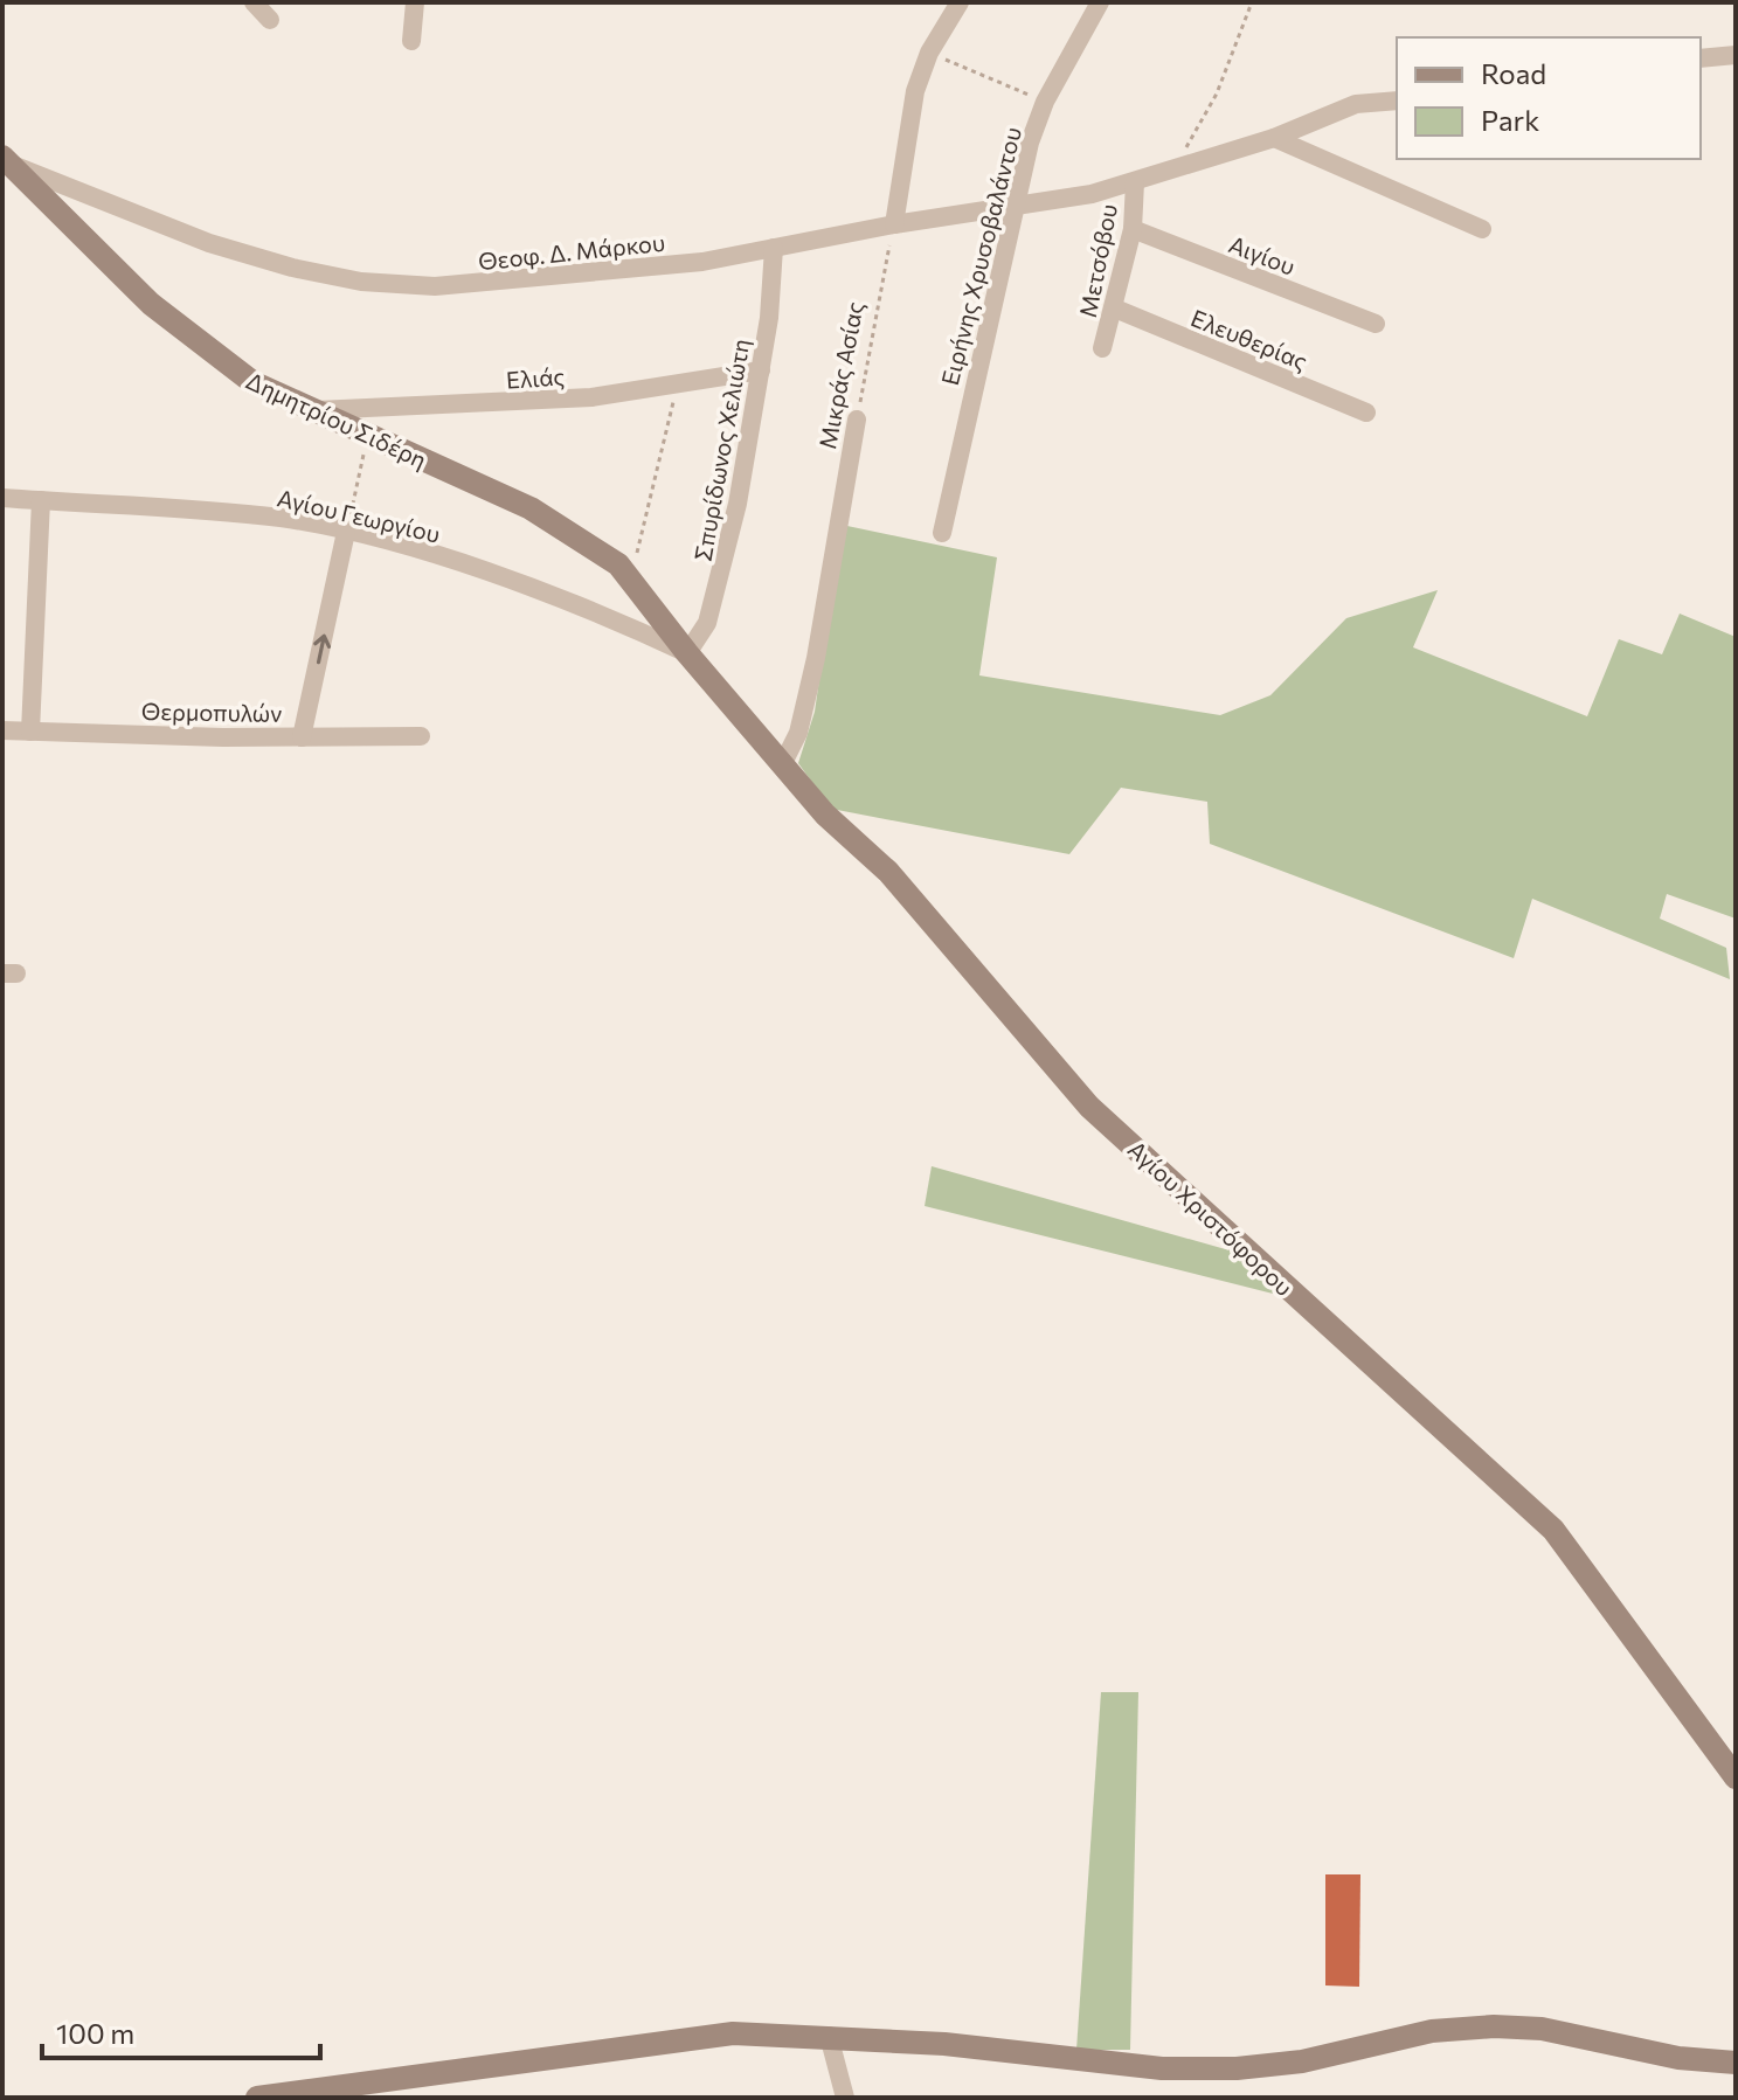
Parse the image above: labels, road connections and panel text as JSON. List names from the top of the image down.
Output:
{
  "streets": {
    "street": [
      "Θεοφ. Δ. Μάρκου",
      "Αιγίου",
      "Ειρήνης Χρυσοβαλάντου",
      "Μετσόβου",
      "Ελευθερίας",
      "Μικράς Ασίας",
      "Ελιάς",
      "Δημητρίου Σιδέρη",
      "Σπυρίδωνος Χελιώτη",
      "Αγίου Γεωργίου",
      "Θερμοπυλών",
      "Αγίου Χριστόφορου"
    ]
  },
  "crossings": [
    ["Θεοφ. Δ. Μάρκου", "Ειρήνης Χρυσοβαλάντου"],
    ["Θεοφ. Δ. Μάρκου", "Μετσόβου"],
    ["Θεοφ. Δ. Μάρκου", "Μικράς Ασίας"],
    ["Θεοφ. Δ. Μάρκου", "Δημητρίου Σιδέρη"],
    ["Θεοφ. Δ. Μάρκου", "Σπυρίδωνος Χελιώτη"],
    ["Αιγίου", "Μετσόβου"],
    ["Μετσόβου", "Ελευθερίας"],
    ["Μικράς Ασίας", "Αγίου Χριστόφορου"],
    ["Ελιάς", "Δημητρίου Σιδέρη"],
    ["Ελιάς", "Σπυρίδωνος Χελιώτη"],
    ["Δημητρίου Σιδέρη", "Σπυρίδωνος Χελιώτη"],
    ["Δημητρίου Σιδέρη", "Αγίου Γεωργίου"],
    ["Δημητρίου Σιδέρη", "Αγίου Χριστόφορου"],
    ["Σπυρίδωνος Χελιώτη", "Αγίου Γεωργίου"],
    ["Σπυρίδωνος Χελιώτη", "Αγίου Χριστόφορου"],
    ["Αγίου Γεωργίου", "Αγίου Χριστόφορου"]
  ],
  "legend": ["Road", "Park"],
  "scale_bar": "100 m"
}
